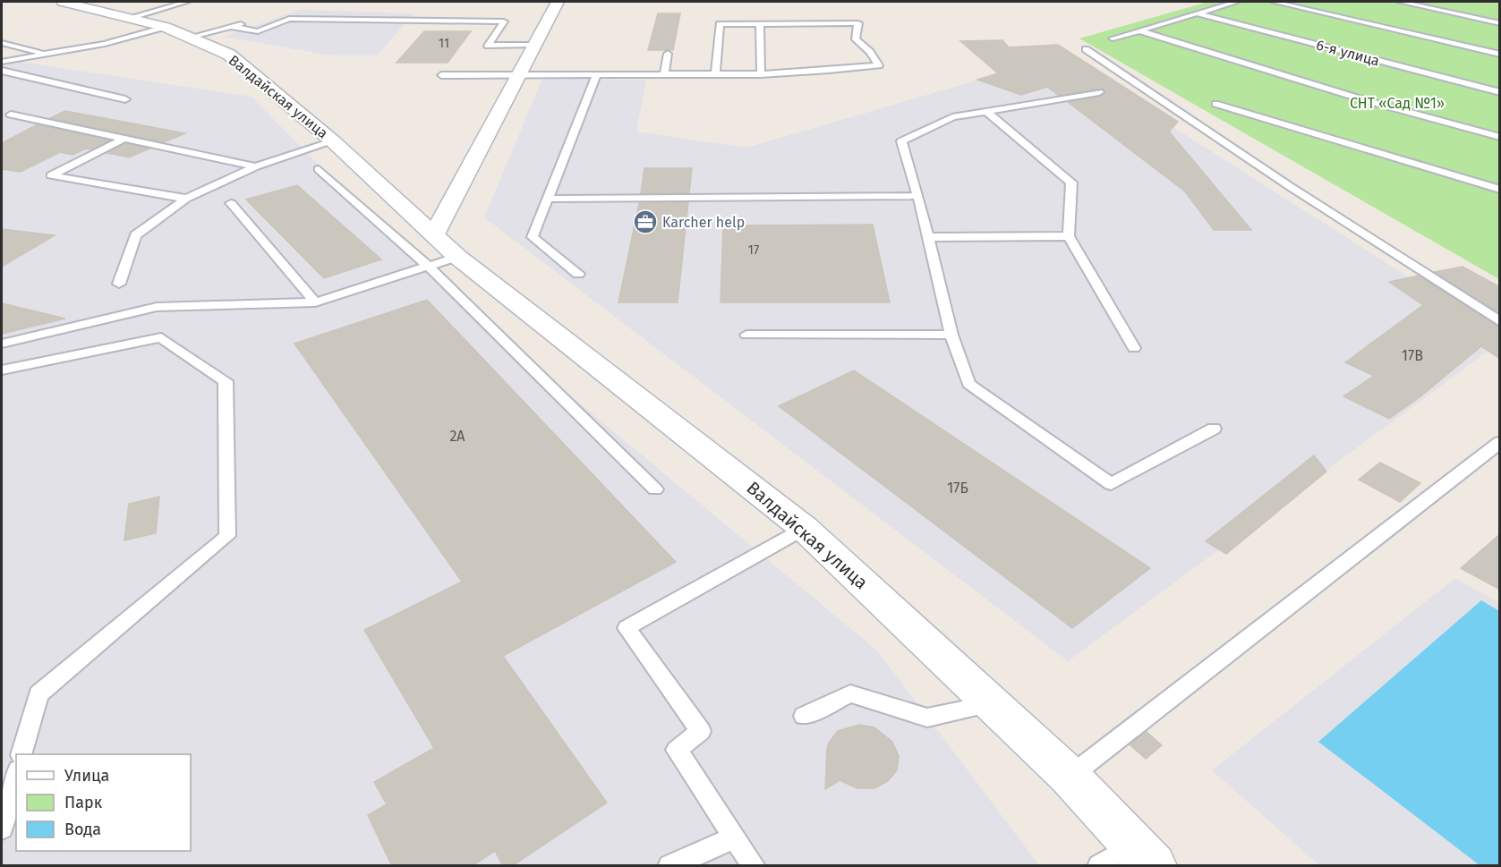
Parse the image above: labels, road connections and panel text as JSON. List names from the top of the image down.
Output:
{
  "streets": {
    "street": ["Валдайская улица"],
    "lane": ["6-я улица"]
  },
  "parks": ["СНТ «Сад №1»"],
  "places": {
    "office": ["Karcher help"]
  },
  "house_numbers": [
    "11",
    "17",
    "17В",
    "2А",
    "17Б"
  ],
  "legend": ["Улица", "Парк", "Вода"]
}
